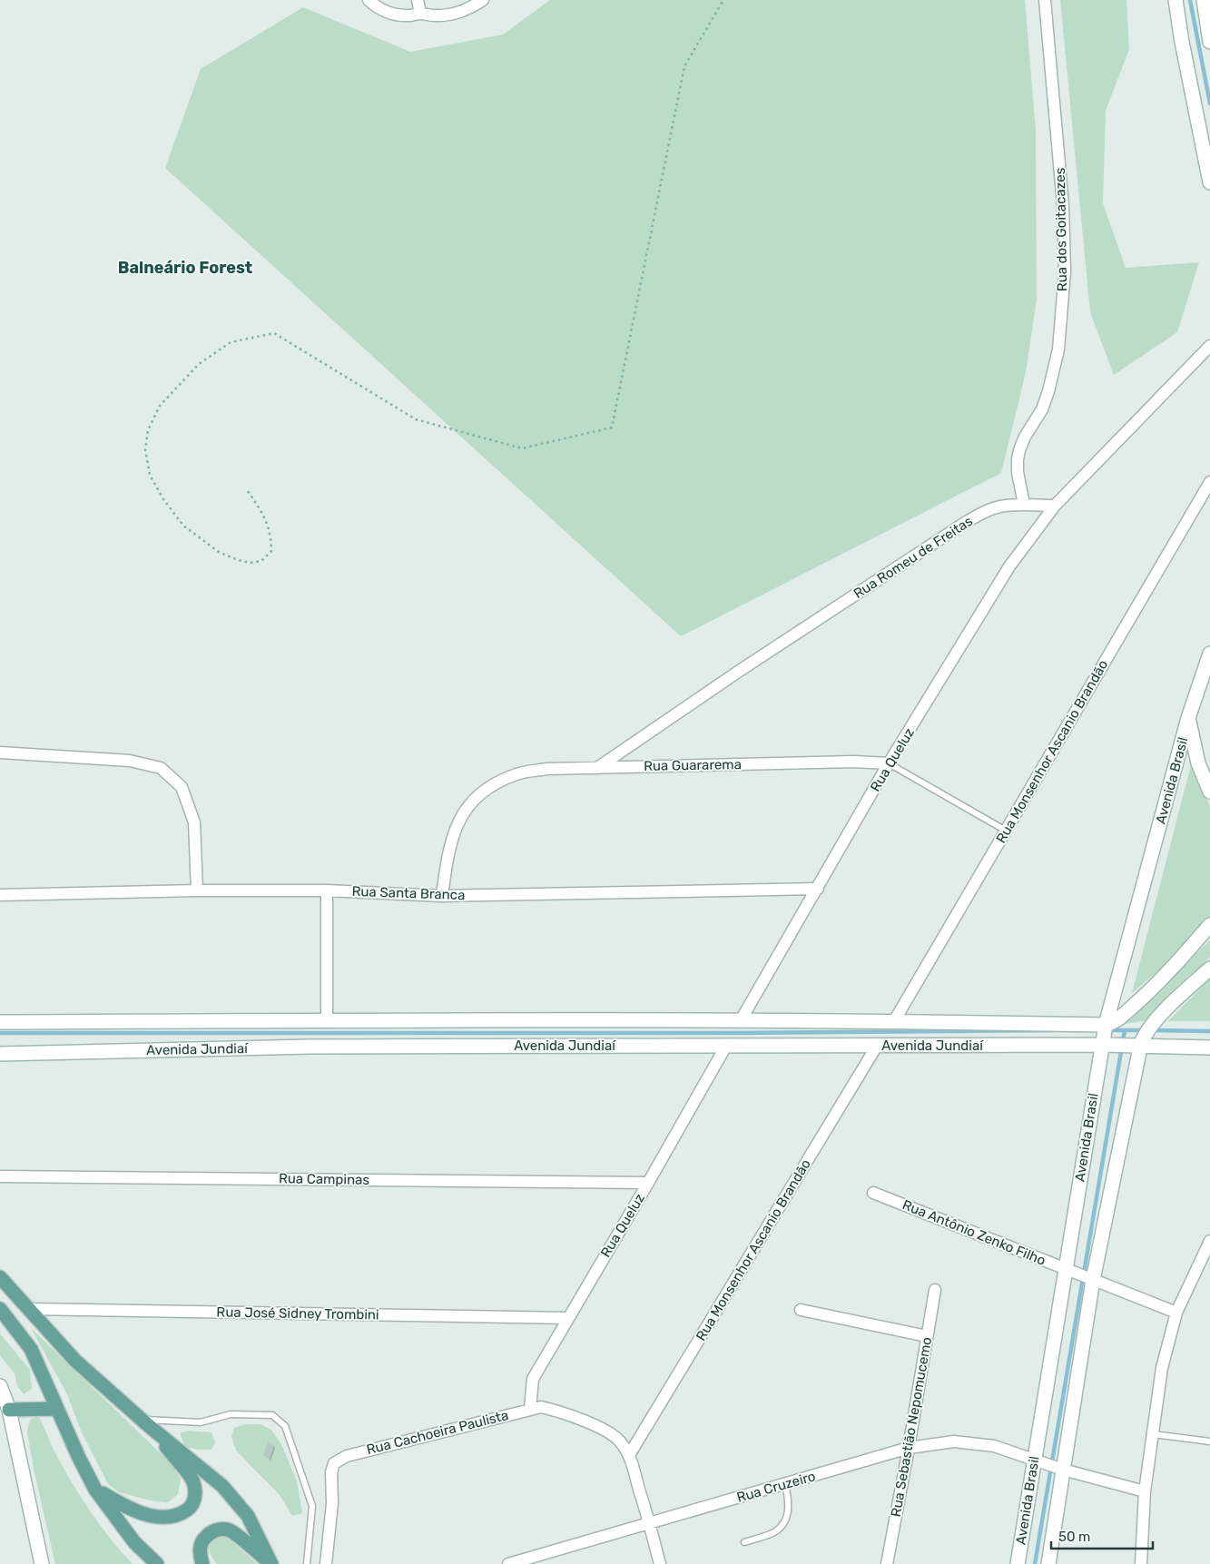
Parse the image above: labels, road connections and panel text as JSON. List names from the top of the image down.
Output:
{
  "streets": {
    "main road": ["Avenida Brasil", "Avenida Jundiaí"],
    "street": [
      "Rua dos Goitacazes",
      "Rua Romeu de Freitas",
      "Rua Monsenhor Ascanio Brandão",
      "Rua Queluz",
      "Rua Guararema",
      "Rua Santa Branca",
      "Rua Campinas",
      "Rua Antônio Zenko Filho",
      "Rua José Sidney Trombini",
      "Rua Sebastião Nepomucemo",
      "Rua Cachoeira Paulista",
      "Rua Cruzeiro"
    ]
  },
  "crossings": [
    ["Rua dos Goitacazes", "Rua Romeu de Freitas"],
    ["Rua Romeu de Freitas", "Rua Queluz"],
    ["Rua Romeu de Freitas", "Rua Guararema"],
    ["Rua Monsenhor Ascanio Brandão", "Rua Guararema"],
    ["Rua Monsenhor Ascanio Brandão", "Avenida Jundiaí"],
    ["Rua Monsenhor Ascanio Brandão", "Rua Cachoeira Paulista"],
    ["Rua Queluz", "Rua Guararema"],
    ["Rua Queluz", "Rua Santa Branca"],
    ["Rua Queluz", "Avenida Jundiaí"],
    ["Rua Queluz", "Rua Campinas"],
    ["Rua Queluz", "Rua José Sidney Trombini"],
    ["Rua Queluz", "Rua Cachoeira Paulista"],
    ["Rua Guararema", "Rua Santa Branca"],
    ["Avenida Brasil", "Avenida Jundiaí"],
    ["Avenida Brasil", "Rua Antônio Zenko Filho"],
    ["Avenida Brasil", "Rua Cruzeiro"],
    ["Rua Sebastião Nepomucemo", "Rua Cruzeiro"]
  ],
  "districts": ["Balneário Forest"],
  "scale_bar": "50 m"
}
